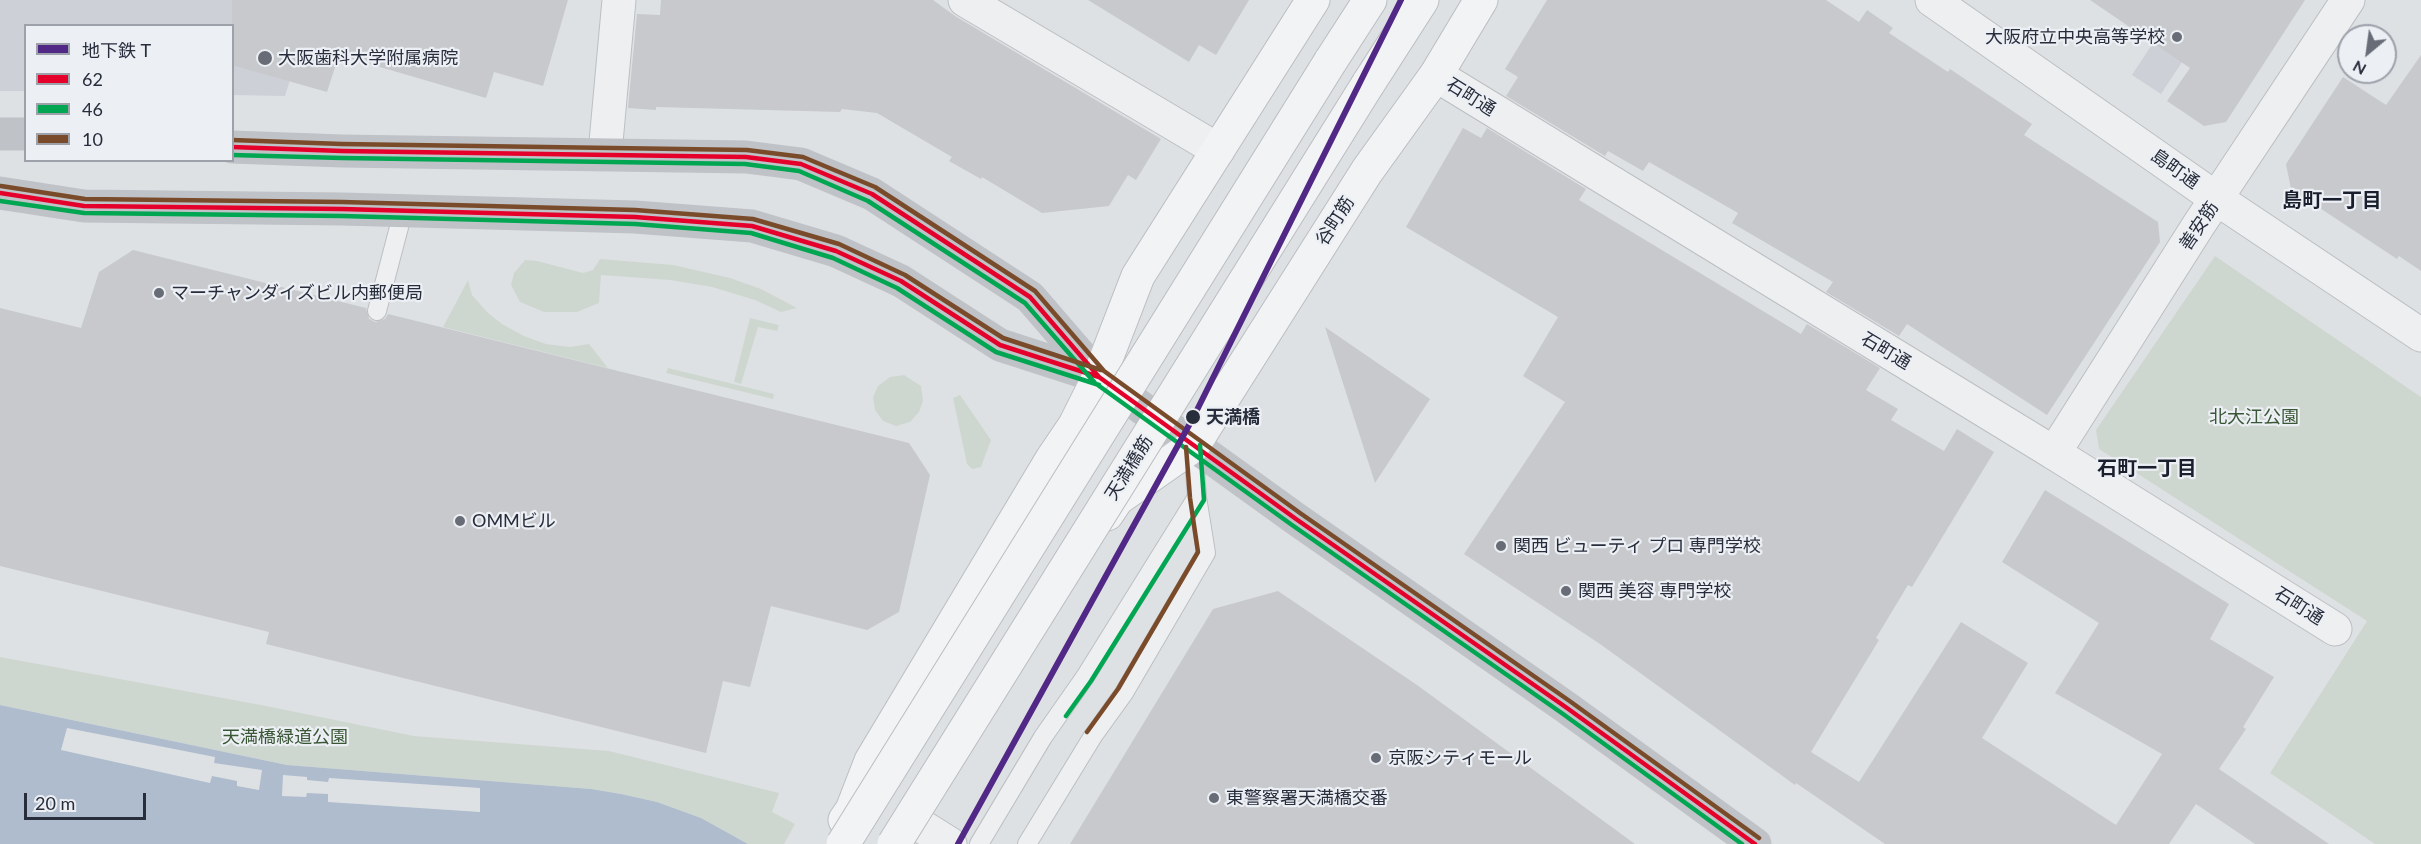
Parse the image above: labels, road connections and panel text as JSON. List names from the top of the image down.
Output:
{
  "streets": {
    "main road": ["谷町筋", "天満橋筋"],
    "street": ["石町通", "島町通", "善安筋"]
  },
  "crossings": [
    ["石町通", "谷町筋"],
    ["石町通", "善安筋"],
    ["島町通", "善安筋"],
    ["谷町筋", "天満橋筋"]
  ],
  "districts": ["島町一丁目", "石町一丁目"],
  "parks": ["北大江公園", "天満橋緑道公園"],
  "places": [
    "大阪府立中央高等学校",
    "大阪歯科大学附属病院",
    "マーチャンダイズビル内郵便局",
    "天満橋",
    "OMMビル",
    "関西 ビューティ プロ 専門学校",
    "関西 美容 専門学校",
    "京阪シティモール",
    "東警察署天満橋交番"
  ],
  "lines": [
    "metro line T",
    "transit line 10",
    "transit line 62",
    "transit line 46"
  ],
  "legend": [
    "地下鉄 T",
    "62",
    "46",
    "10"
  ],
  "scale_bar": "20 m",
  "north": "bottom left"
}
